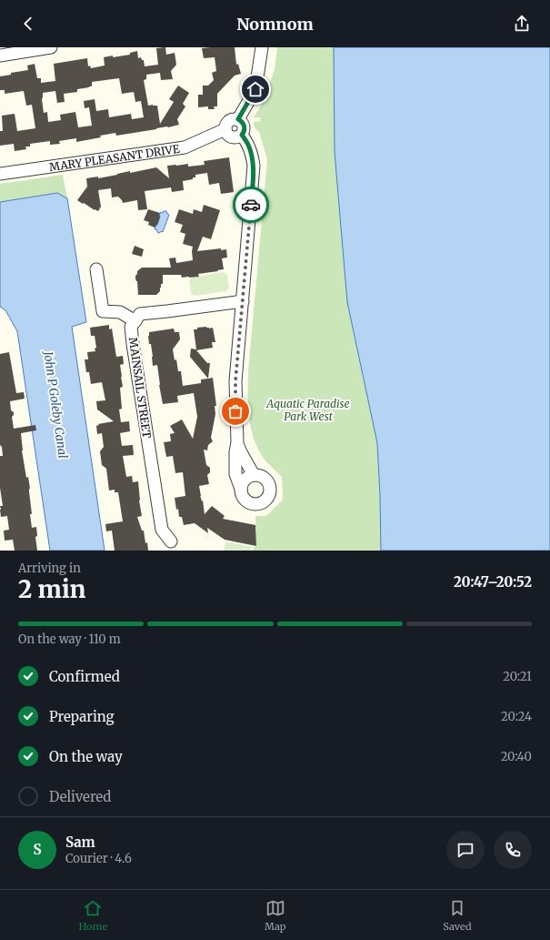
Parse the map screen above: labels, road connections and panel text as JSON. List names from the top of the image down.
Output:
{
  "streets": {
    "street": ["MARY PLEASANT DRIVE", "MAINSAIL STREET"]
  },
  "water": ["John P Goleby Canal"],
  "parks": ["Aquatic Paradise Park West"],
  "page": {
    "header": "Nomnom",
    "heading": ["2 min", "Arriving in", "20:47–20:52"],
    "panel": ["Sam", "Courier · 4.6"],
    "bar": "On the way · 110 m",
    "list": [
      ["Confirmed", "20:21"],
      ["Preparing", "20:24"],
      ["On the way", "20:40"],
      "Delivered"
    ],
    "round": "S",
    "tabs": ["Home", "Map", "Saved"]
  }
}
